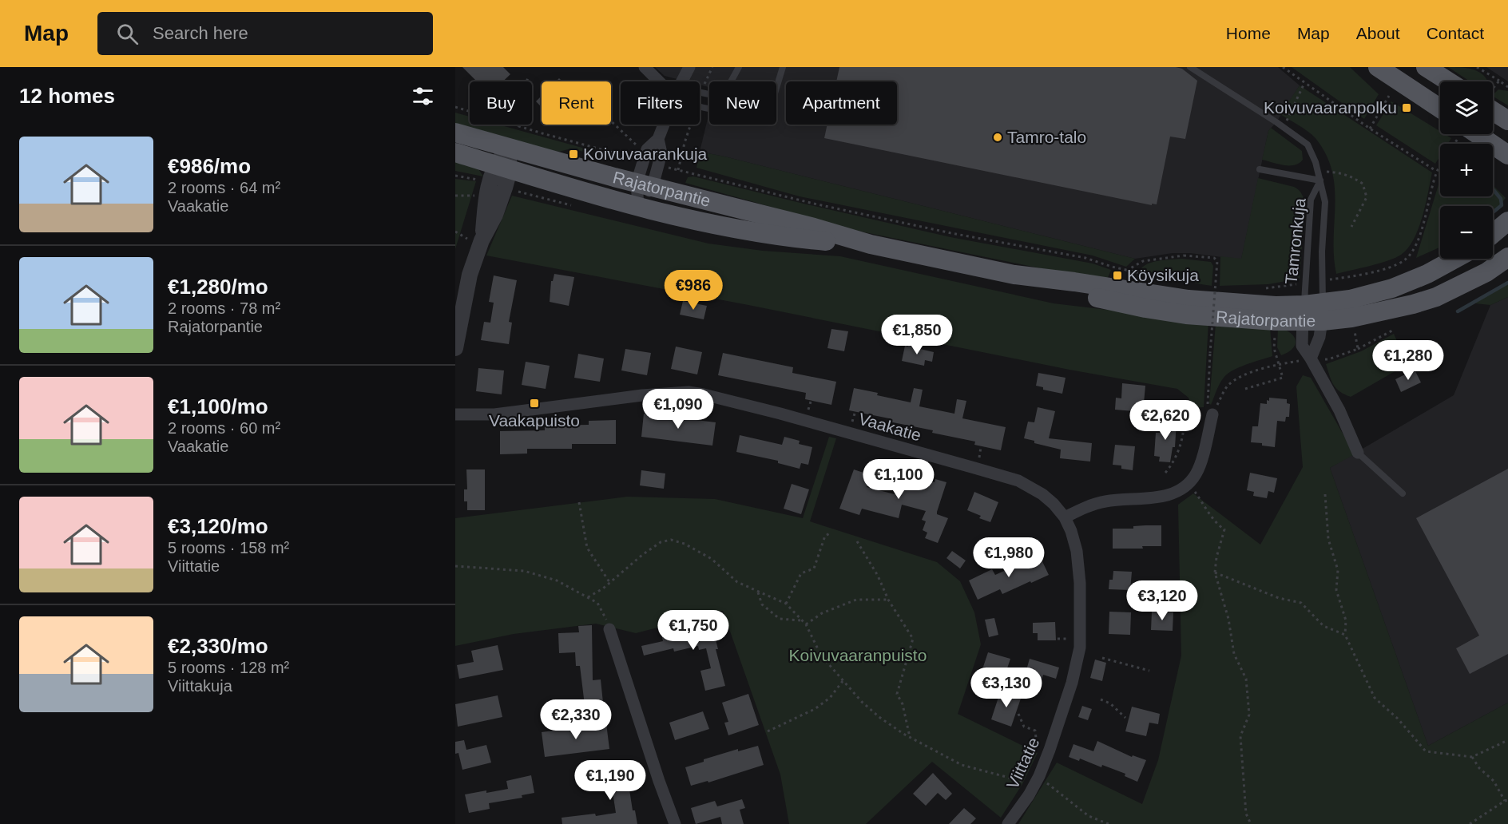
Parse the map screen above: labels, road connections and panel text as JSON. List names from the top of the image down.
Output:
{
  "streets": {
    "main road": ["Rajatorpantie"],
    "street": ["Vaakatie", "Viittatie"],
    "lane": ["Tamronkuja"]
  },
  "crossings": [
    ["Rajatorpantie", "Tamronkuja"],
    ["Vaakatie", "Viittatie"]
  ],
  "parks": ["Koivuvaaranpuisto"],
  "places": {
    "transit": [
      "Koivuvaaranpolku",
      "Koivuvaarankuja",
      "Köysikuja",
      "Vaakapuisto"
    ],
    "other": ["Tamro-talo"]
  },
  "page": {
    "header": "Map",
    "search": "Search here",
    "nav": [
      "Home",
      "Map",
      "About",
      "Contact"
    ],
    "heading": "12 homes",
    "map_buttons": ["+", "−"],
    "chip": [
      "Buy",
      "Rent",
      "Filters",
      "New",
      "Apartment"
    ],
    "list": [
      {
        "name": "€986/mo",
        "note": "2 rooms · 64 m² · Vaakatie"
      },
      {
        "name": "€1,280/mo",
        "note": "2 rooms · 78 m² · Rajatorpantie"
      },
      {
        "name": "€1,100/mo",
        "note": "2 rooms · 60 m² · Vaakatie"
      },
      {
        "name": "€3,120/mo",
        "note": "5 rooms · 158 m² · Viittatie"
      },
      {
        "name": "€2,330/mo",
        "note": "5 rooms · 128 m² · Viittakuja"
      }
    ],
    "price": [
      "€986",
      "€1,850",
      "€1,280",
      "€1,090",
      "€2,620",
      "€1,100",
      "€1,980",
      "€3,120",
      "€1,750",
      "€3,130",
      "€2,330",
      "€1,190"
    ]
  }
}
